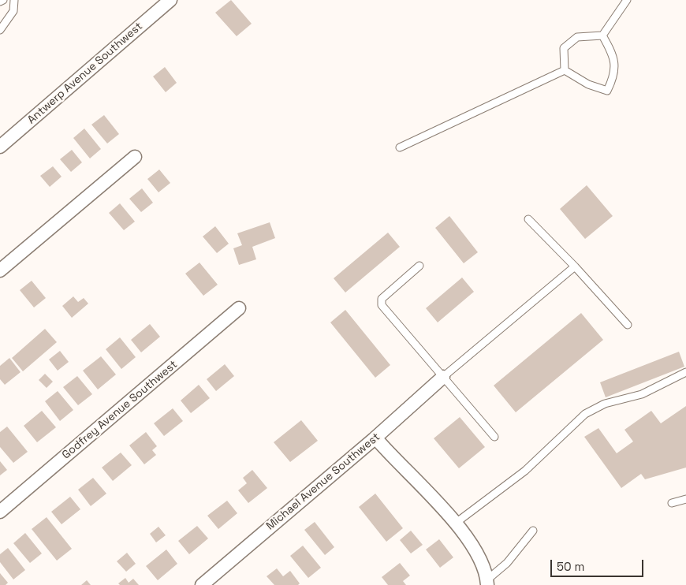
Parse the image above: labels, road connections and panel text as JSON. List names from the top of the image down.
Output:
{
  "streets": {
    "street": ["Antwerp Avenue Southwest", "Godfrey Avenue Southwest", "Michael Avenue Southwest"]
  },
  "scale_bar": "50 m"
}
